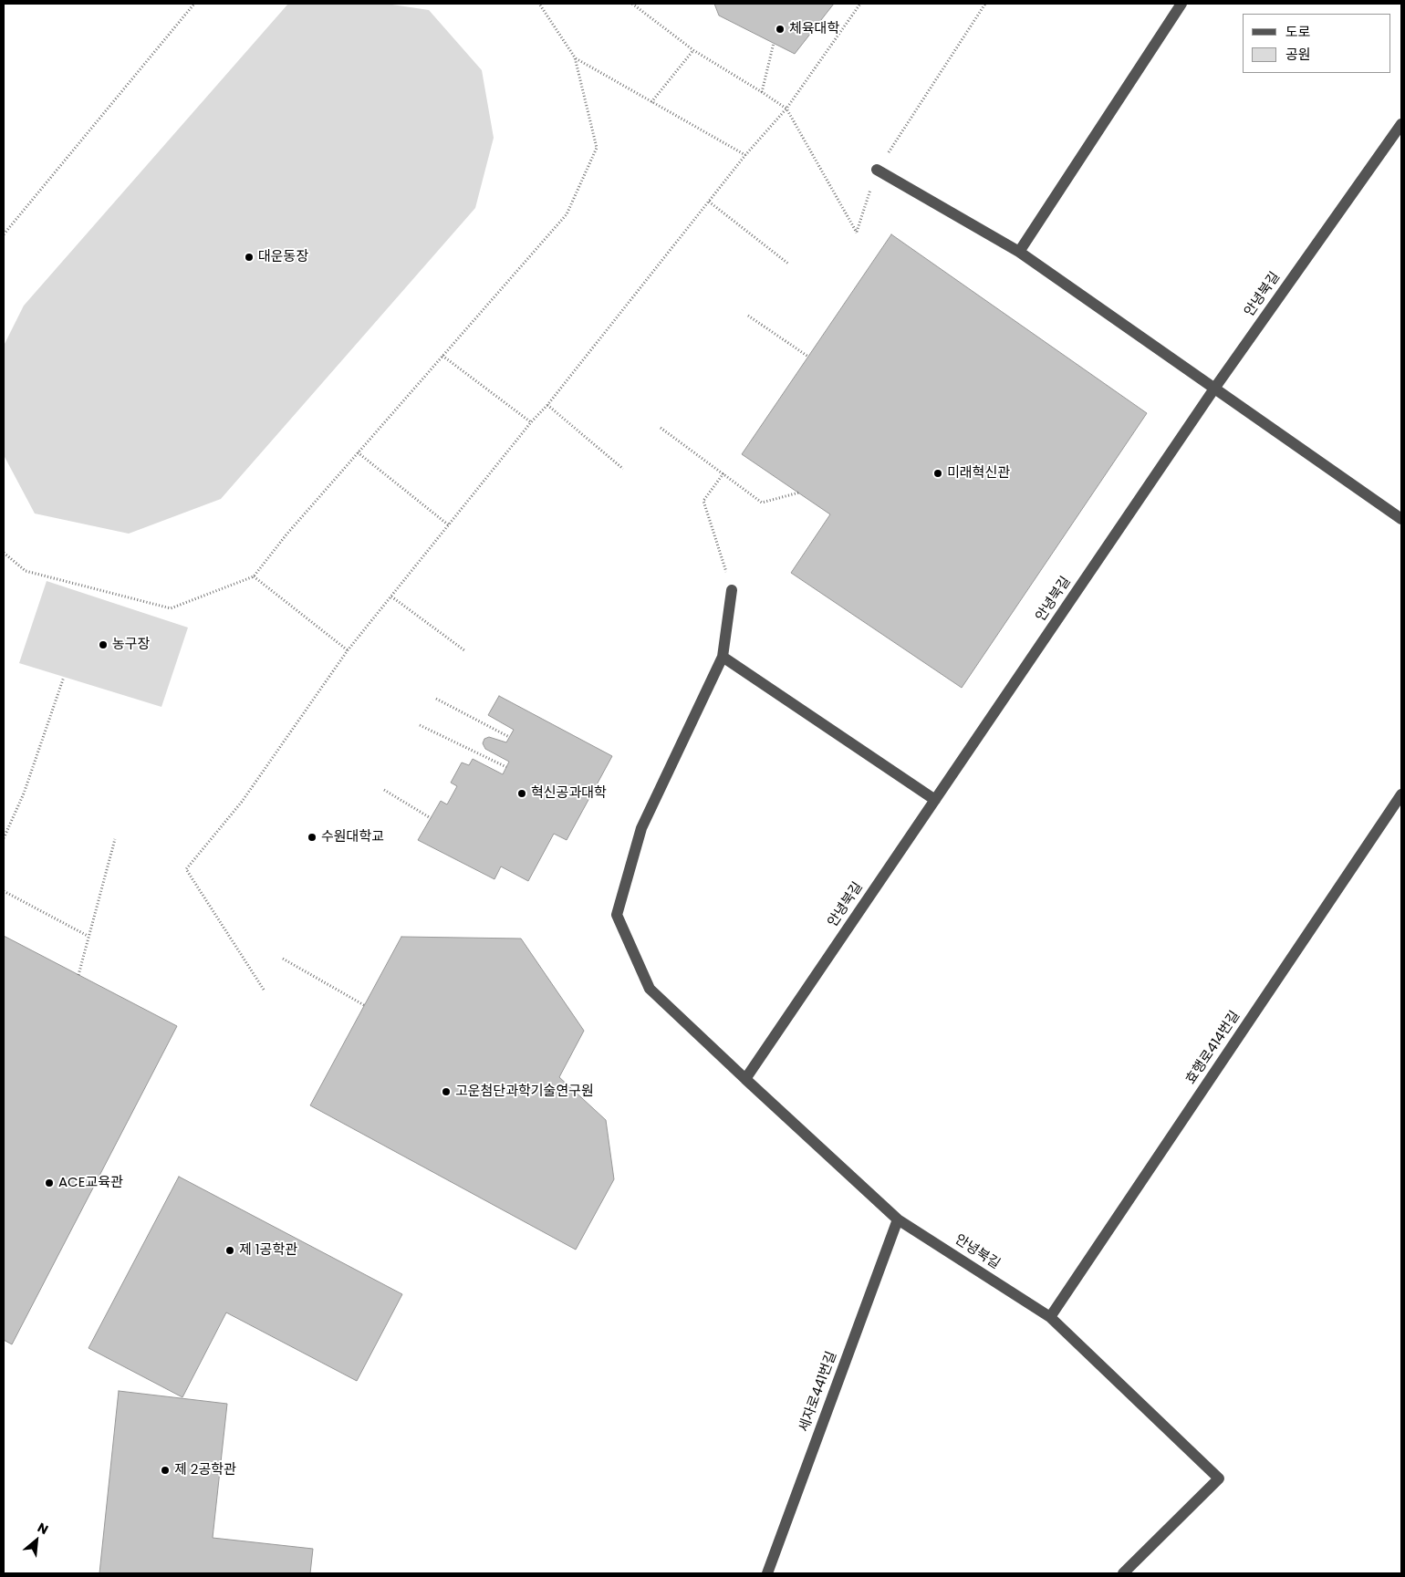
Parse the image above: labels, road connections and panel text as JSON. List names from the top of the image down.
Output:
{
  "streets": {
    "street": ["안녕북길", "효행로414번길", "세자로441번길"]
  },
  "crossings": [
    ["안녕북길", "효행로414번길"],
    ["안녕북길", "세자로441번길"]
  ],
  "places": [
    "체육대학",
    "대운동장",
    "미래혁신관",
    "농구장",
    "혁신공과대학",
    "수원대학교",
    "고운첨단과학기술연구원",
    "ACE교육관",
    "제 1공학관",
    "제 2공학관"
  ],
  "legend": ["도로", "공원"],
  "north": "top right"
}
